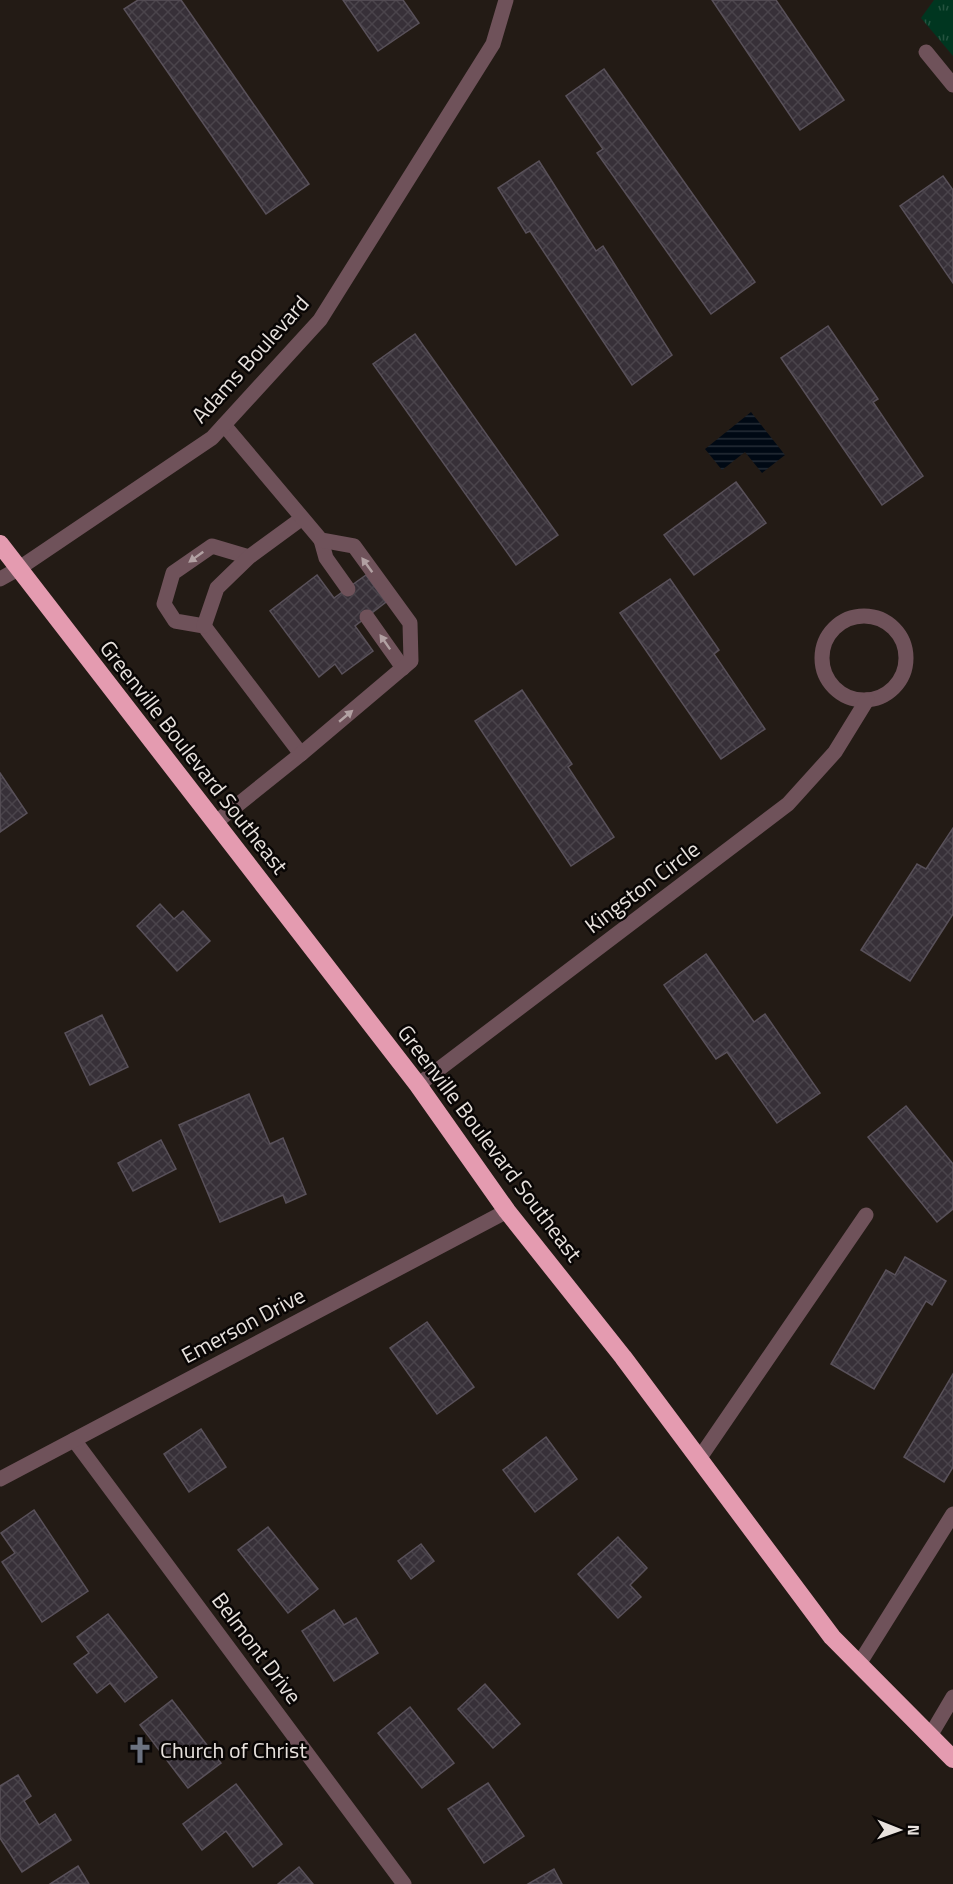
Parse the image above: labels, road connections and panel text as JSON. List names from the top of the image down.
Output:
{
  "streets": {
    "highway": ["Greenville Boulevard Southeast"],
    "street": [
      "Adams Boulevard",
      "Kingston Circle",
      "Emerson Drive",
      "Belmont Drive"
    ]
  },
  "crossings": [
    ["Adams Boulevard", "Greenville Boulevard Southeast"],
    ["Greenville Boulevard Southeast", "Kingston Circle"],
    ["Greenville Boulevard Southeast", "Emerson Drive"],
    ["Emerson Drive", "Belmont Drive"]
  ],
  "places": {
    "church": ["Church of Christ"]
  },
  "north": "right"
}
